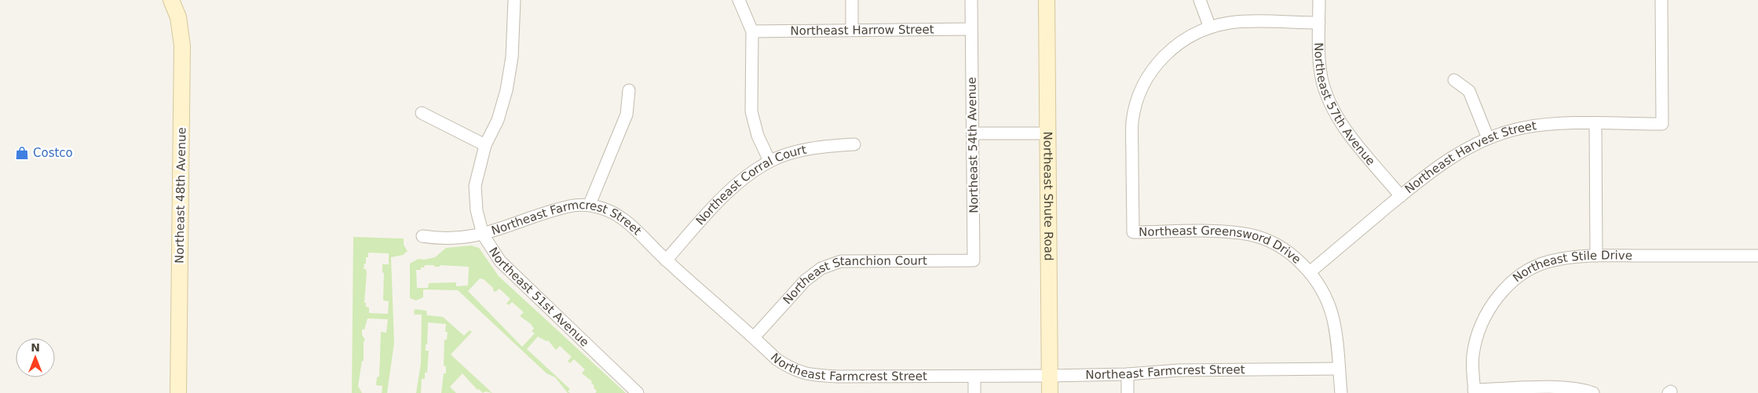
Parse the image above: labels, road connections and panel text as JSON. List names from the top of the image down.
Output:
{
  "streets": {
    "main road": ["Northeast 48th Avenue", "Northeast Shute Road"],
    "street": [
      "Northeast Harrow Street",
      "Northeast 57th Avenue",
      "Northeast 54th Avenue",
      "Northeast Harvest Street",
      "Northeast Corral Court",
      "Northeast Farmcrest Street",
      "Northeast Greensword Drive",
      "Northeast Stile Drive",
      "Northeast Stanchion Court",
      "Northeast 51st Avenue"
    ]
  },
  "crossings": [
    ["Northeast Harrow Street", "Northeast 54th Avenue"],
    ["Northeast 57th Avenue", "Northeast Harvest Street"],
    ["Northeast 57th Avenue", "Northeast Greensword Drive"],
    ["Northeast 54th Avenue", "Northeast Stanchion Court"],
    ["Northeast Harvest Street", "Northeast Greensword Drive"],
    ["Northeast Corral Court", "Northeast Farmcrest Street"],
    ["Northeast Shute Road", "Northeast Farmcrest Street"],
    ["Northeast Farmcrest Street", "Northeast Greensword Drive"],
    ["Northeast Farmcrest Street", "Northeast Stanchion Court"],
    ["Northeast Farmcrest Street", "Northeast 51st Avenue"]
  ],
  "places": {
    "shop": ["Costco"]
  },
  "north": "top"
}
